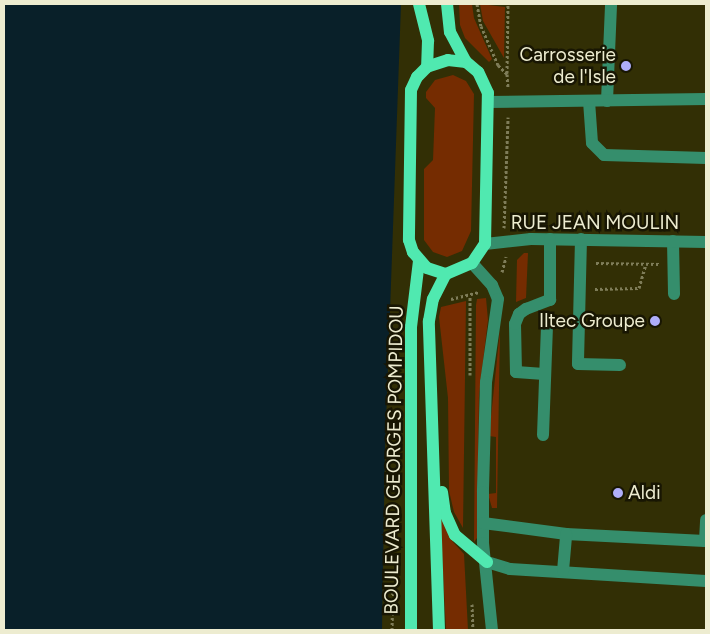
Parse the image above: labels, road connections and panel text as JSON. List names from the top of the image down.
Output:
{
  "streets": {
    "main road": ["BOULEVARD GEORGES POMPIDOU"],
    "street": ["RUE JEAN MOULIN"]
  },
  "places": ["Carrosserie de l'Isle", "Iltec Groupe", "Aldi"]
}
